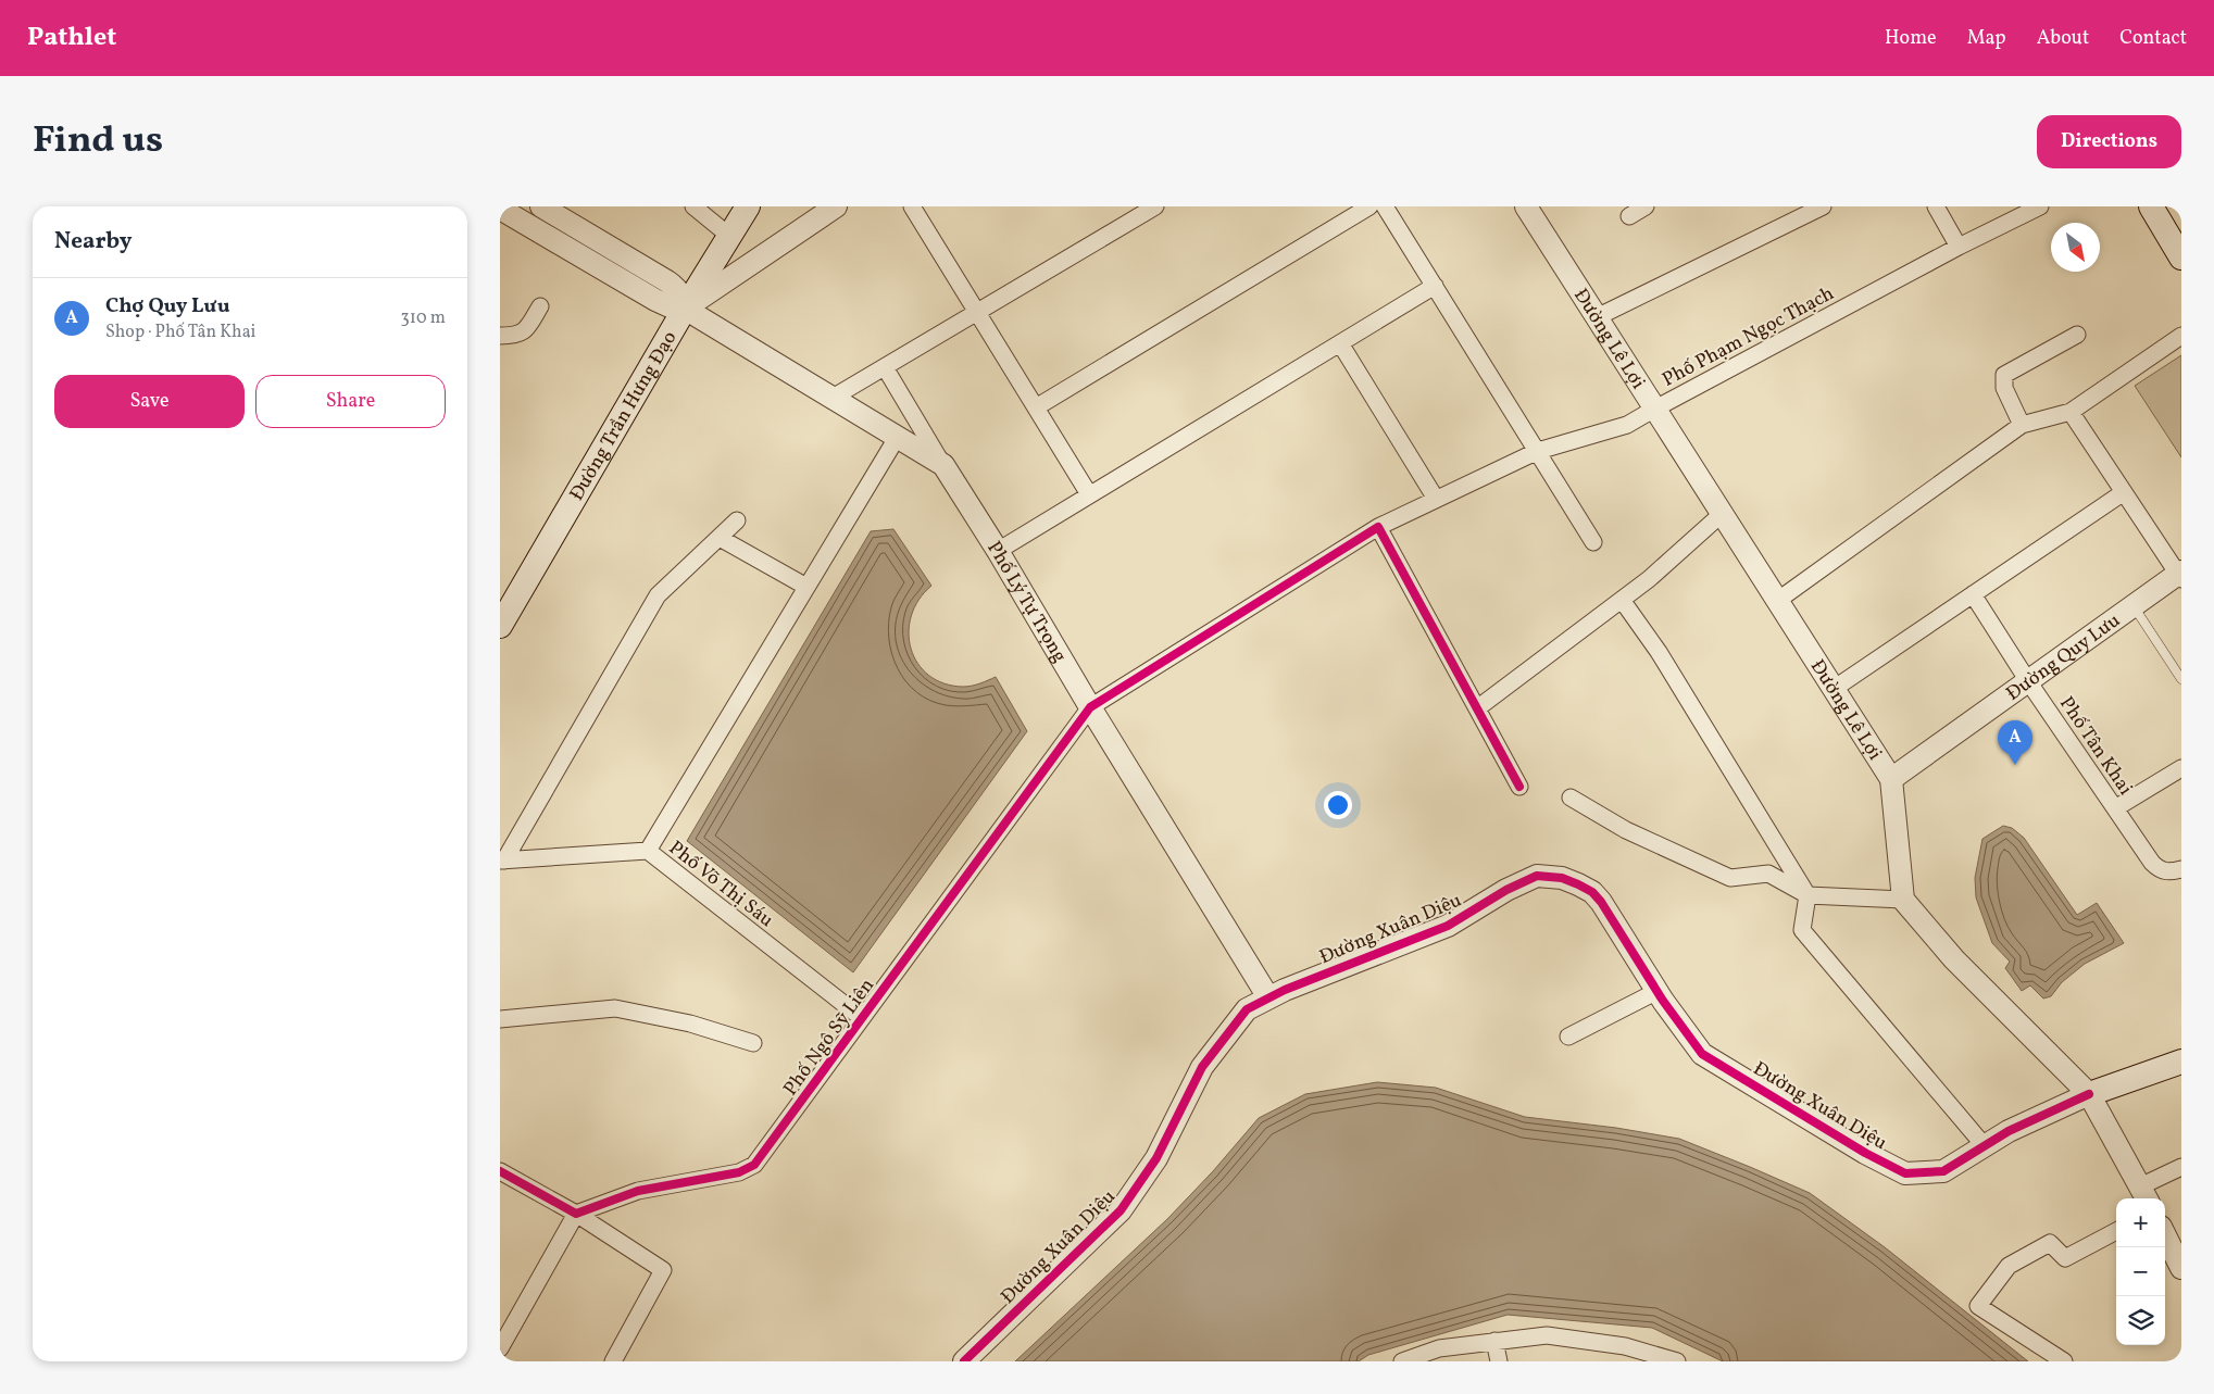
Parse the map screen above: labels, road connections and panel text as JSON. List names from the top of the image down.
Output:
{
  "streets": {
    "main road": ["Đường Trần Hưng Đạo"],
    "street": [
      "Phố Phạm Ngọc Thạch",
      "Đường Lê Lợi",
      "Phố Lý Tự Trọng",
      "Đường Quy Lưu",
      "Phố Tân Khai",
      "Phố Võ Thị Sáu",
      "Đường Xuân Diệu",
      "Phố Ngô Sỹ Liên"
    ]
  },
  "crossings": [
    ["Phố Phạm Ngọc Thạch", "Đường Lê Lợi"],
    ["Phố Phạm Ngọc Thạch", "Phố Lý Tự Trọng"],
    ["Phố Phạm Ngọc Thạch", "Phố Ngô Sỹ Liên"],
    ["Đường Lê Lợi", "Đường Quy Lưu"],
    ["Đường Trần Hưng Đạo", "Phố Lý Tự Trọng"],
    ["Phố Lý Tự Trọng", "Đường Xuân Diệu"],
    ["Phố Lý Tự Trọng", "Phố Ngô Sỹ Liên"],
    ["Đường Quy Lưu", "Phố Tân Khai"],
    ["Phố Võ Thị Sáu", "Phố Ngô Sỹ Liên"]
  ],
  "north": "bottom right",
  "page": {
    "header": "Pathlet",
    "nav": [
      "Home",
      "Map",
      "About",
      "Contact"
    ],
    "title": "Find us",
    "buttons": [
      "Directions",
      ["Save", "Share"]
    ],
    "heading": "Nearby",
    "list": [
      {
        "mark": "A",
        "name": "Chợ Quy Lưu",
        "note": "Shop · Phố Tân Khai",
        "value": "310 m"
      }
    ],
    "pins": "A",
    "map_buttons": ["+", "−"]
  }
}
